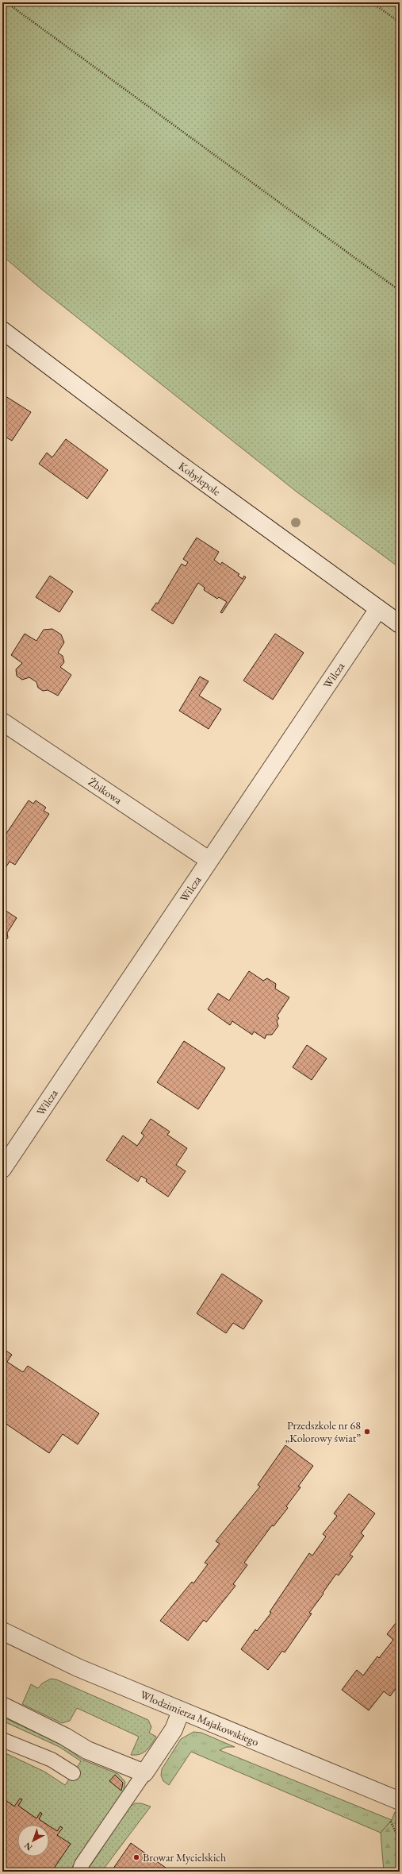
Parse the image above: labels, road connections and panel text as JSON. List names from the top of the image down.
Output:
{
  "streets": {
    "street": [
      "Kobylepole",
      "Wilcza",
      "Żbikowa",
      "Włodzimierza Majakowskiego"
    ]
  },
  "crossings": [
    ["Kobylepole", "Wilcza"],
    ["Wilcza", "Żbikowa"]
  ],
  "places": ["Przedszkole nr 68 „Kolorowy świat”", "Browar Mycielskich"],
  "north": "bottom left"
}
